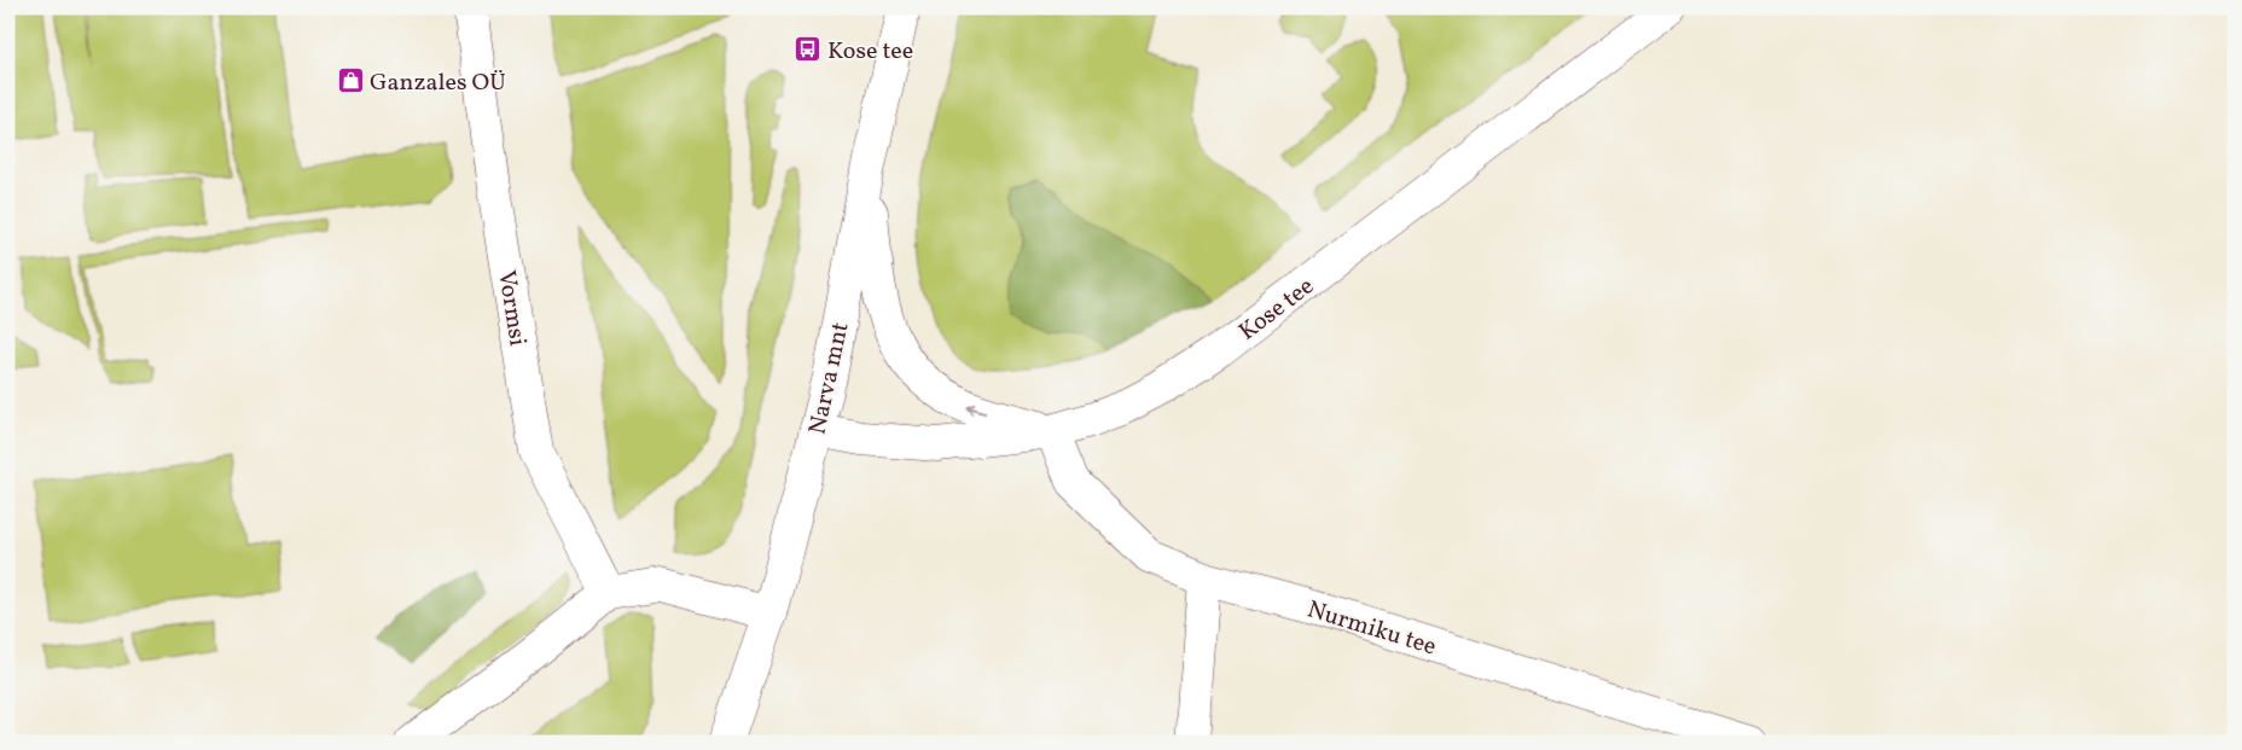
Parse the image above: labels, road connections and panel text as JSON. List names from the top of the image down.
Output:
{
  "streets": {
    "main road": [
      "Vormsi",
      "Kose tee",
      "Narva mnt",
      "Nurmiku tee"
    ]
  },
  "crossings": [
    ["Kose tee", "Narva mnt"],
    ["Kose tee", "Nurmiku tee"]
  ],
  "places": {
    "bus stop": ["Kose tee"],
    "shop": ["Ganzales OÜ"]
  }
}
